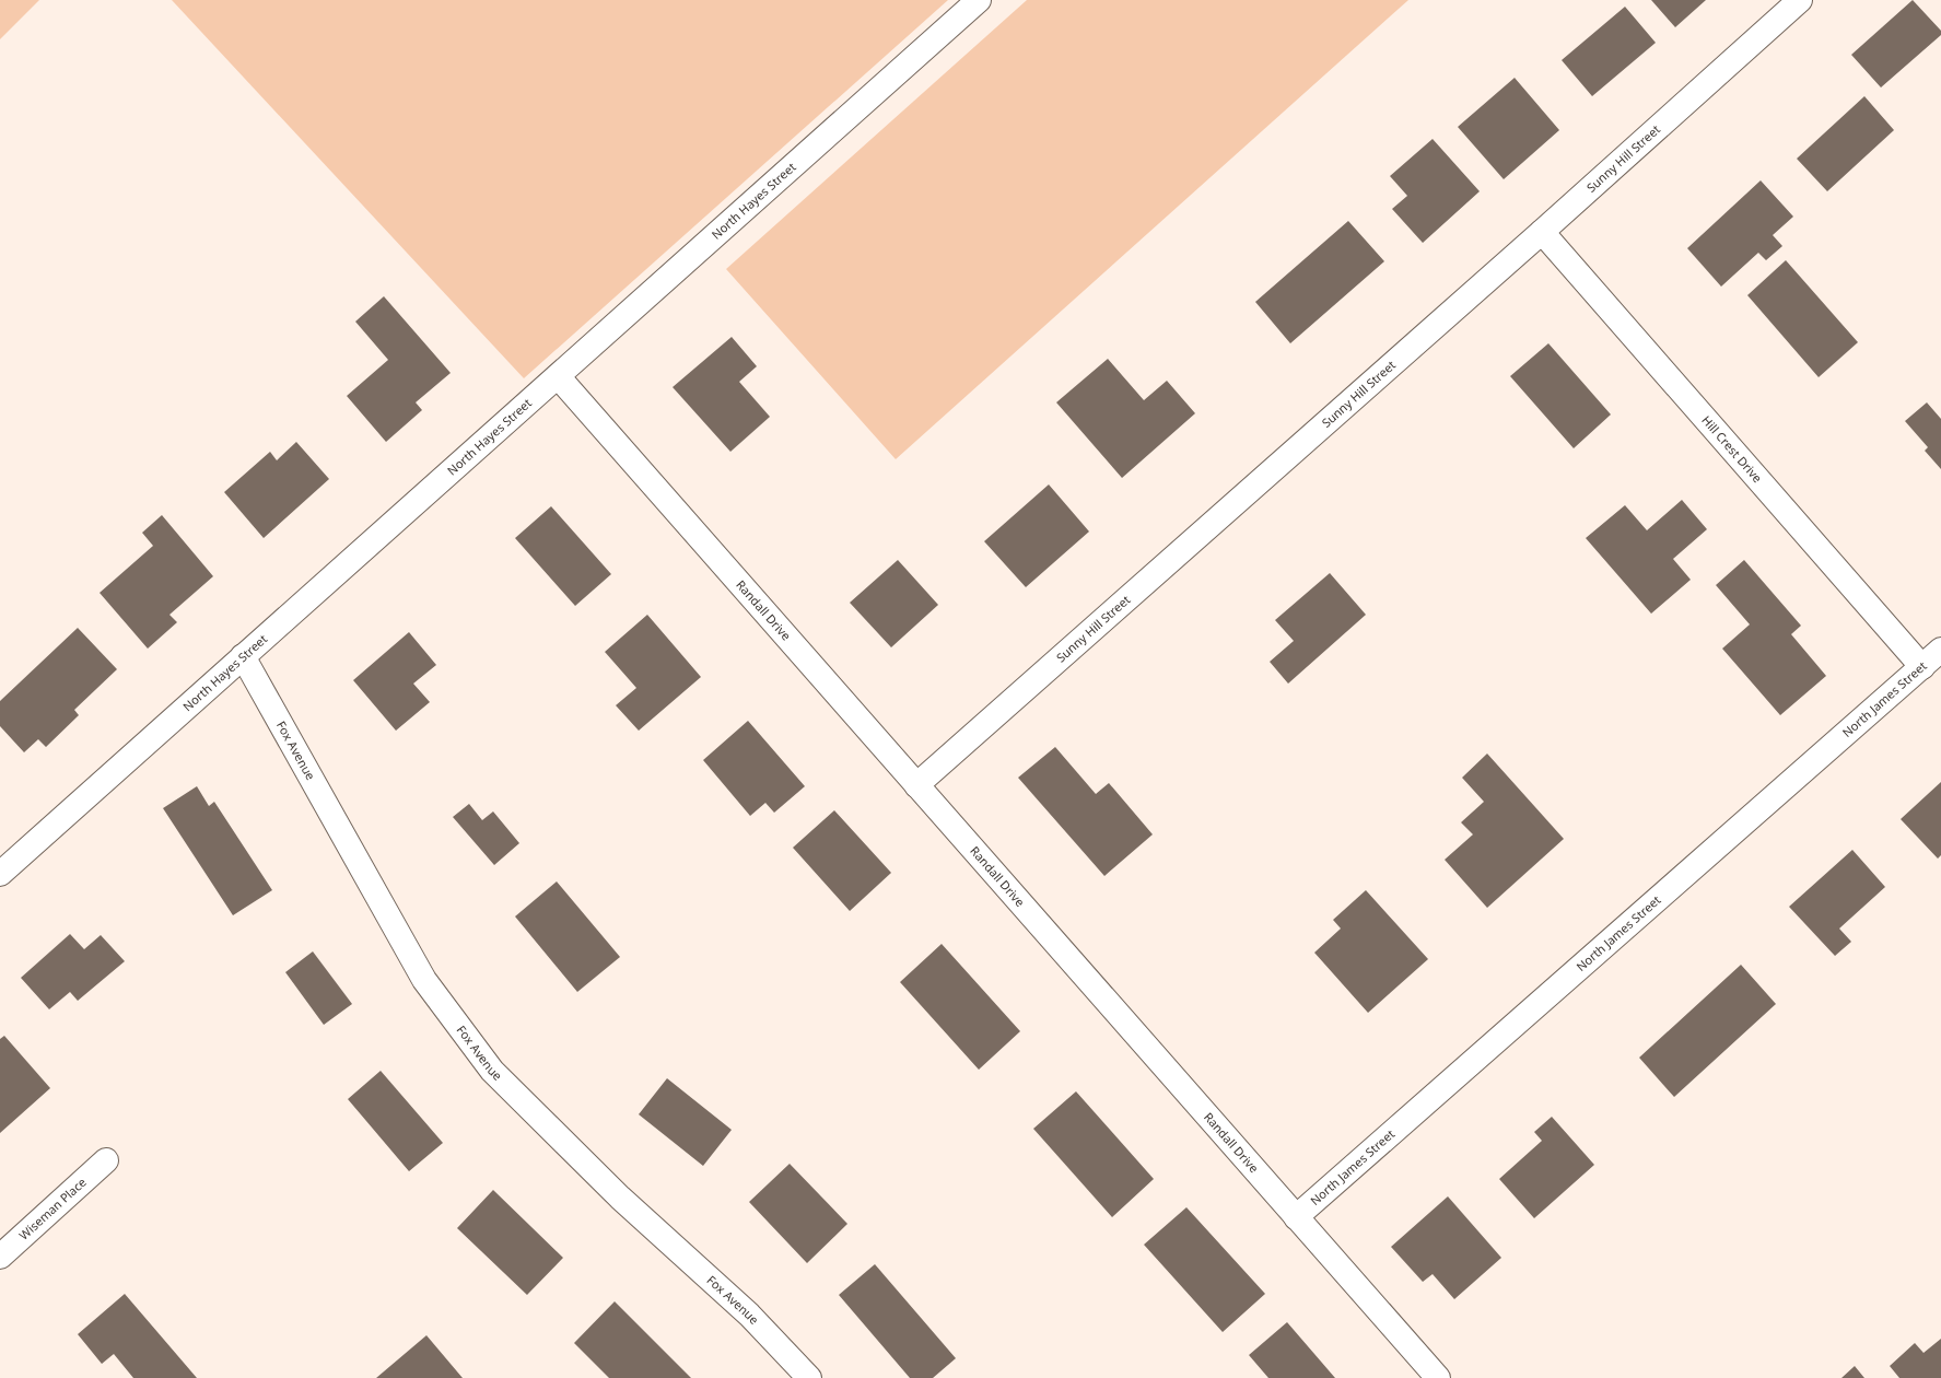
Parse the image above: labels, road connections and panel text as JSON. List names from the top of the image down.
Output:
{
  "streets": {
    "street": [
      "Sunny Hill Street",
      "North Hayes Street",
      "Hill Crest Drive",
      "Randall Drive",
      "North James Street",
      "Fox Avenue",
      "Wiseman Place"
    ]
  },
  "crossings": [
    ["Sunny Hill Street", "Hill Crest Drive"],
    ["Sunny Hill Street", "Randall Drive"],
    ["North Hayes Street", "Randall Drive"],
    ["North Hayes Street", "Fox Avenue"],
    ["Hill Crest Drive", "North James Street"],
    ["Randall Drive", "North James Street"]
  ]
}
